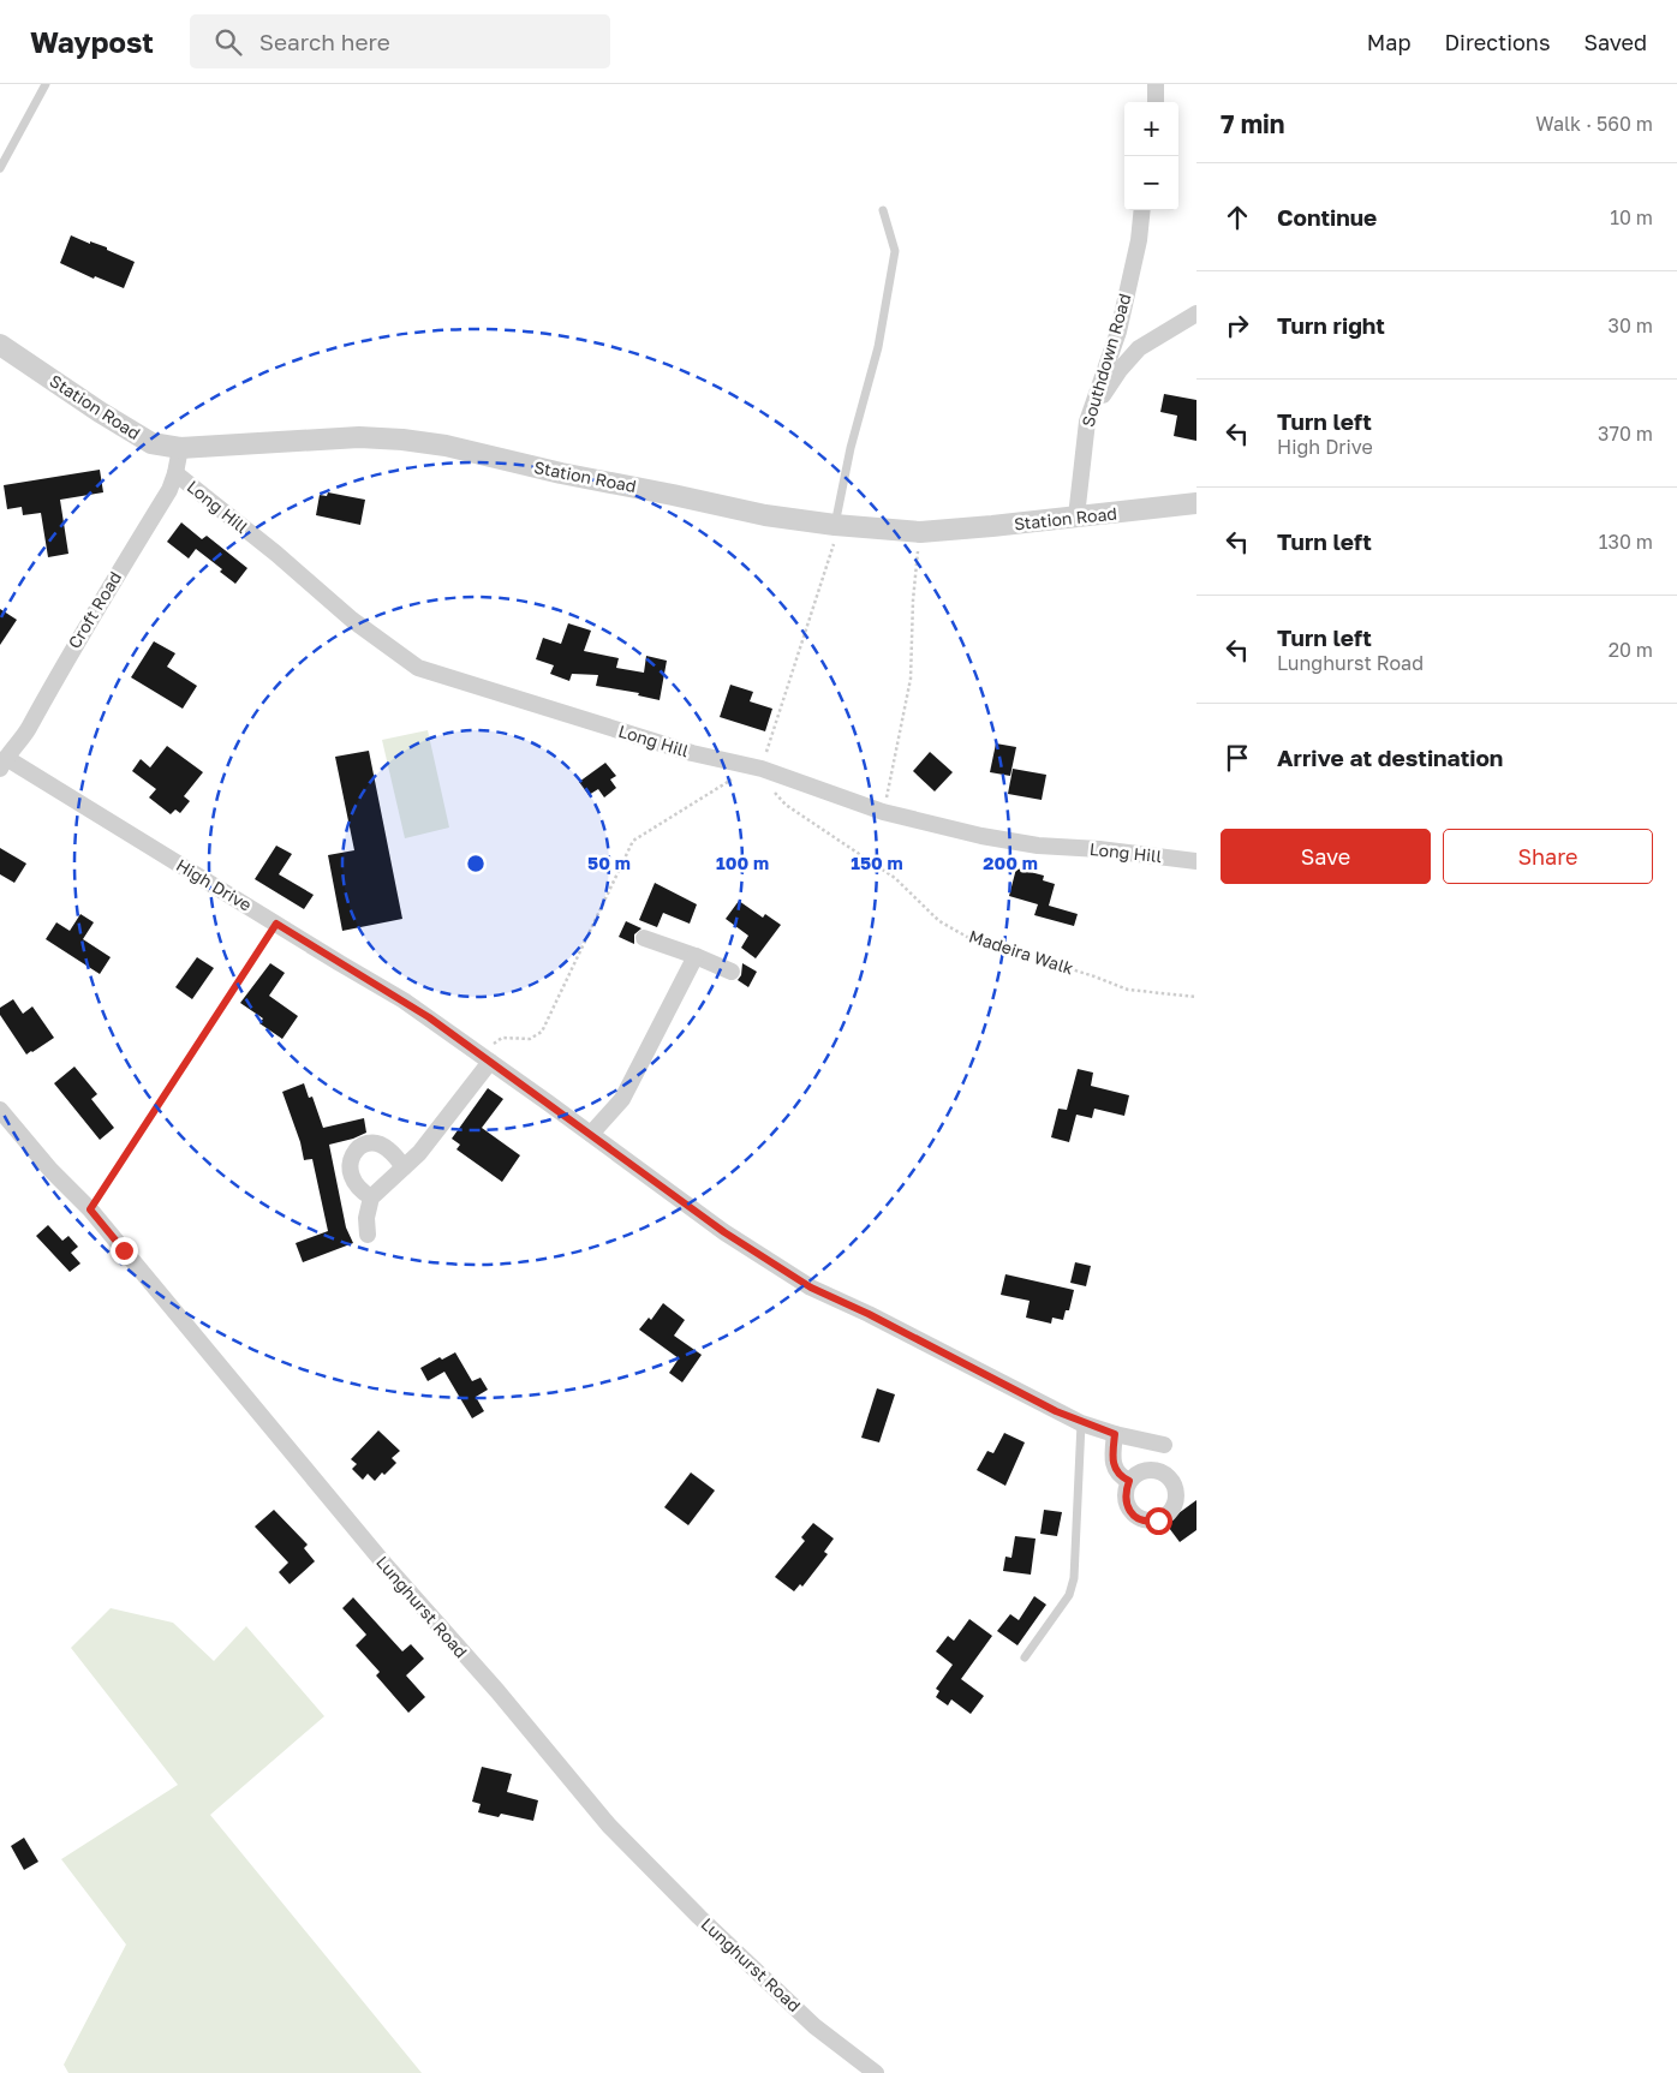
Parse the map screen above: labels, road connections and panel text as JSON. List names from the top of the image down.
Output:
{
  "streets": {
    "street": [
      "Southdown Road",
      "Station Road",
      "Long Hill",
      "Croft Road",
      "High Drive",
      "Lunghurst Road"
    ],
    "path": ["Madeira Walk"]
  },
  "crossings": [
    ["Southdown Road", "Station Road"],
    ["Station Road", "Croft Road"],
    ["Long Hill", "Croft Road"],
    ["Long Hill", "Madeira Walk"],
    ["Croft Road", "High Drive"]
  ],
  "page": {
    "header": "Waypost",
    "search": "Search here",
    "nav": ["Map", "Directions", "Saved"],
    "heading": ["7 min", "Walk · 560 m"],
    "map_buttons": ["+", "−"],
    "list": [
      ["Continue", "10 m"],
      ["Turn right", "30 m"],
      ["Turn left", "High Drive", "370 m"],
      ["Turn left", "130 m"],
      ["Turn left", "Lunghurst Road", "20 m"],
      "Arrive at destination"
    ],
    "buttons": ["Save", "Share"]
  },
  "rings": [
    "50 m",
    "100 m",
    "150 m",
    "200 m"
  ]
}
